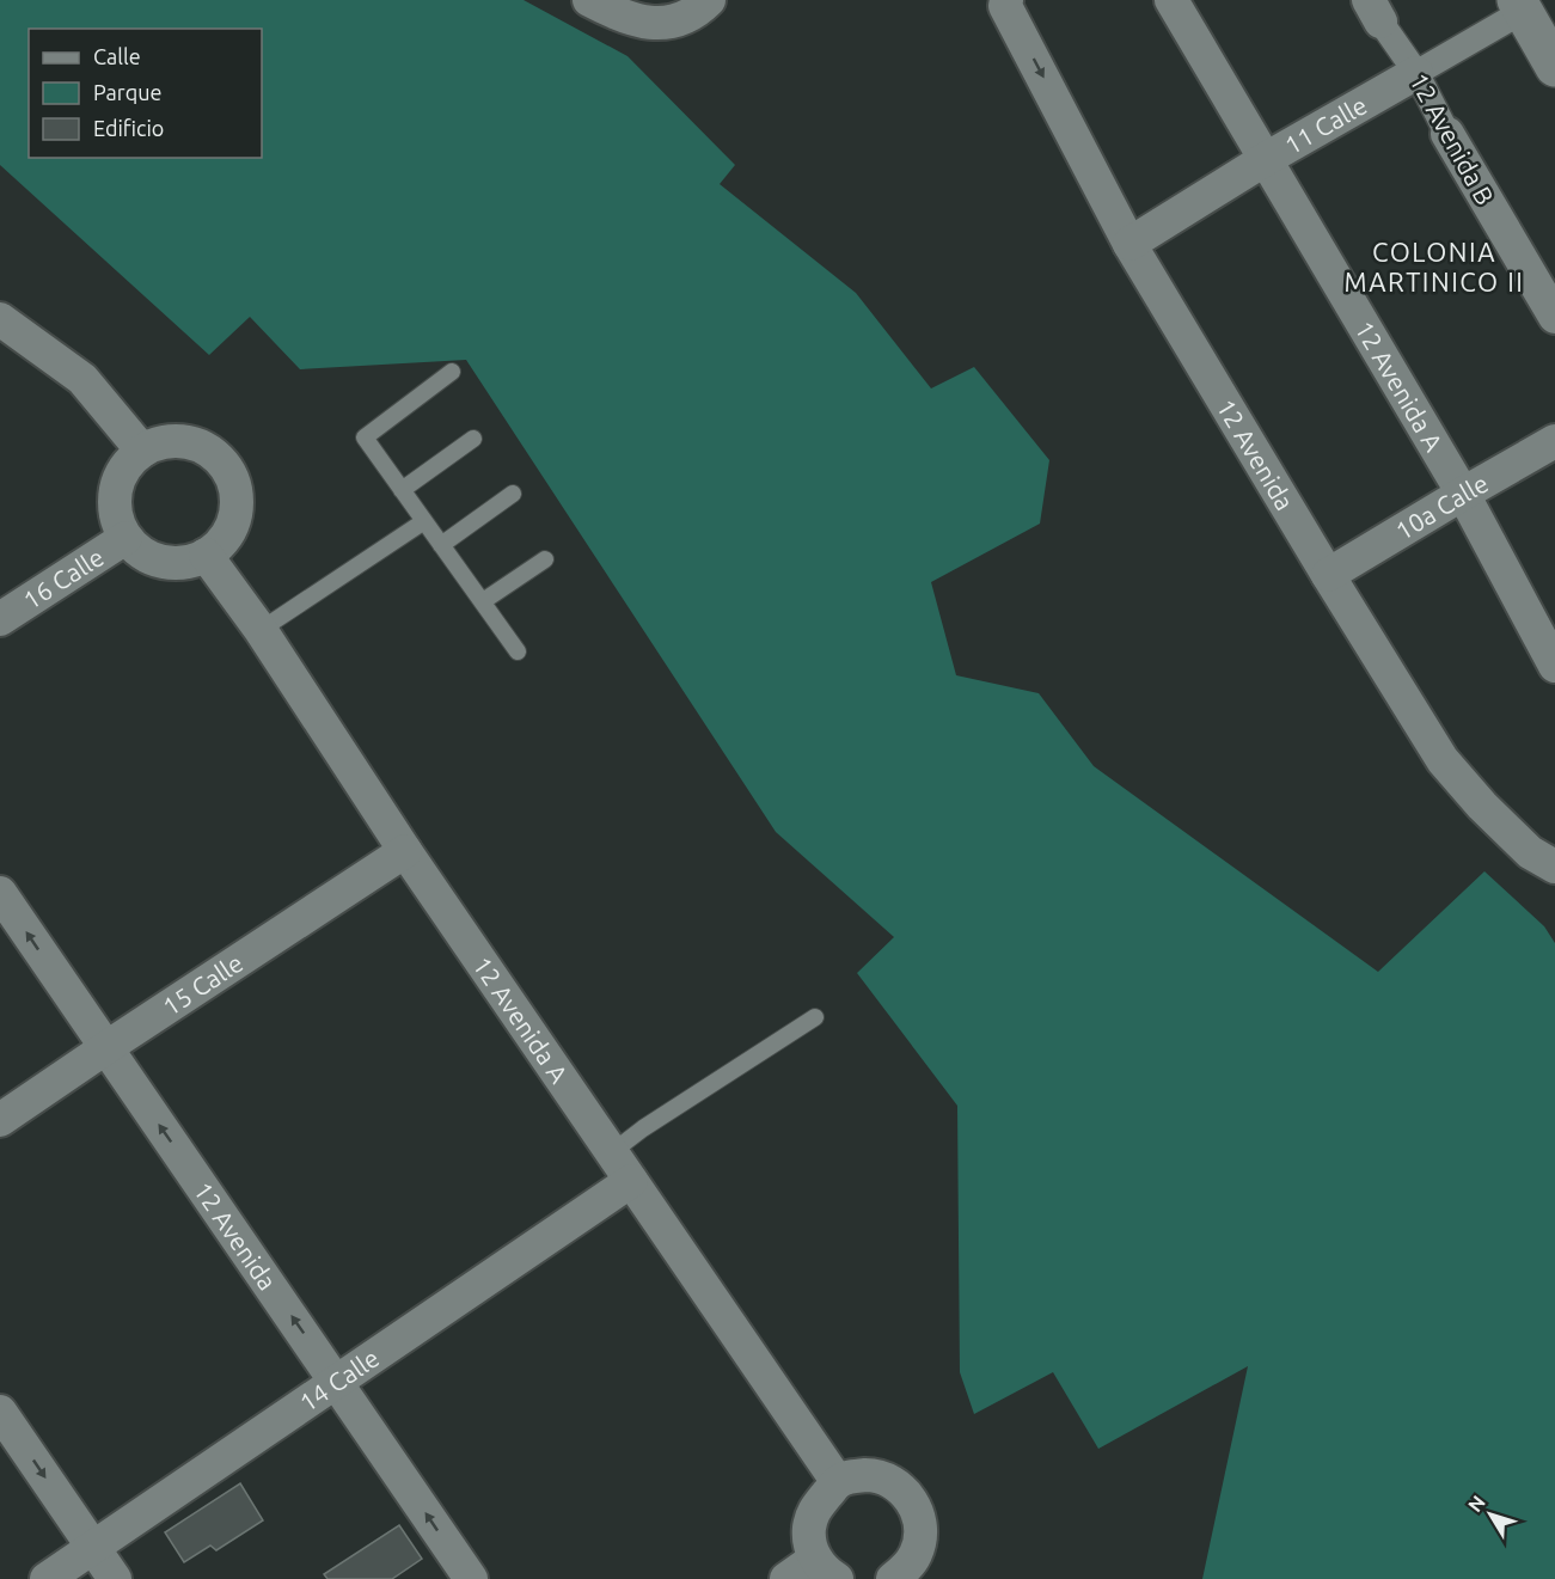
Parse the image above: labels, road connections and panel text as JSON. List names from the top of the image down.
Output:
{
  "streets": {
    "street": [
      "11 Calle",
      "12 Avenida B",
      "12 Avenida A",
      "12 Avenida",
      "10a Calle",
      "16 Calle",
      "15 Calle",
      "14 Calle"
    ]
  },
  "crossings": [
    ["11 Calle", "12 Avenida B"],
    ["11 Calle", "12 Avenida A"],
    ["11 Calle", "12 Avenida"],
    ["12 Avenida A", "10a Calle"],
    ["12 Avenida A", "16 Calle"],
    ["12 Avenida A", "15 Calle"],
    ["12 Avenida A", "14 Calle"],
    ["12 Avenida", "10a Calle"],
    ["12 Avenida", "15 Calle"],
    ["12 Avenida", "14 Calle"]
  ],
  "districts": ["COLONIA MARTINICO II"],
  "legend": ["Calle", "Parque", "Edificio"],
  "north": "top left"
}
